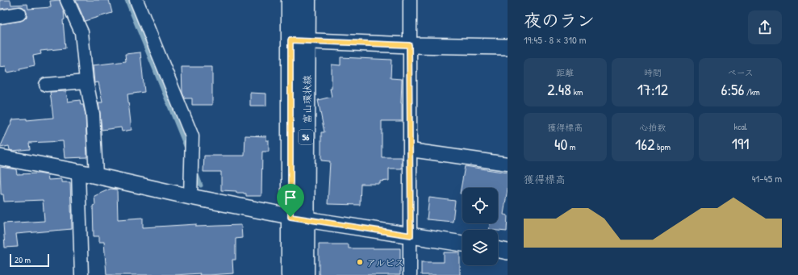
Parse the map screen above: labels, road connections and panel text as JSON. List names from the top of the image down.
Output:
{
  "streets": {
    "main road": ["富山環状線", "56"]
  },
  "places": ["アルビス"],
  "scale_bar": "20 m",
  "page": {
    "heading": ["夜のラン", "19:45 · 8 × 310 m"],
    "stats": [
      ["距離", "2.48 km"],
      ["時間", "17:12"],
      ["ペース", "6:56 /km"],
      ["獲得標高", "40 m"],
      ["心拍数", "162 bpm"],
      ["kcal", "191"]
    ],
    "chart": ["獲得標高", "41–45 m"],
    "scale": "20 m"
  }
}
